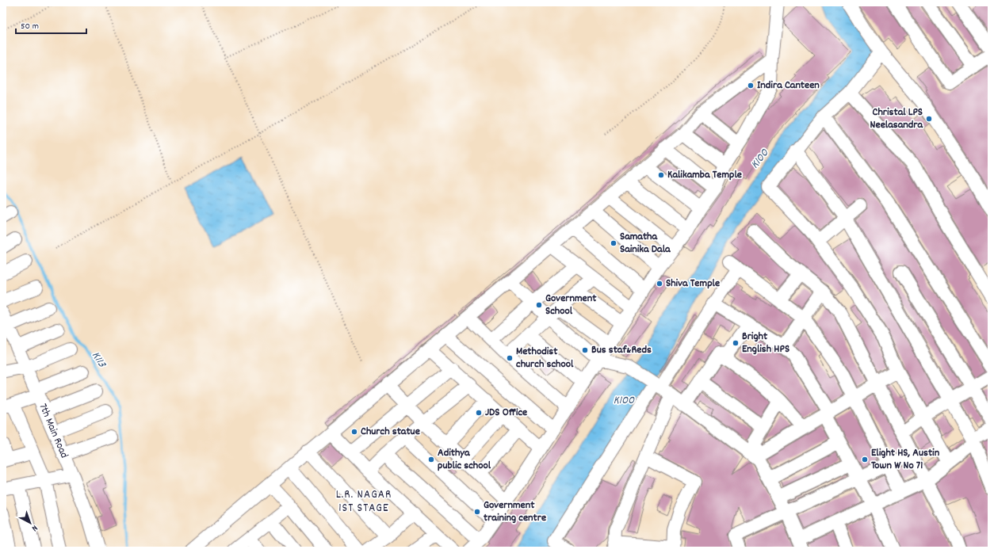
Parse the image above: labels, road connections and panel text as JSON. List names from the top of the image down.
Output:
{
  "streets": {
    "street": ["7th Main Road"]
  },
  "districts": ["L.R. NAGAR 1ST STAGE"],
  "water": ["K100", "K113"],
  "places": [
    "Indira Canteen",
    "Christal LPS Neelasandra",
    "Kalikamba Temple",
    "Samatha Sainika Dala",
    "Shiva Temple",
    "Government School",
    "Bright English HPS",
    "Bus staf&Reds",
    "Methodist church school",
    "JDS Office",
    "Church statue",
    "Adithya public school",
    "Elight HS, Austin Town W No 71",
    "Government training centre"
  ],
  "scale_bar": "50 m",
  "north": "bottom right"
}
